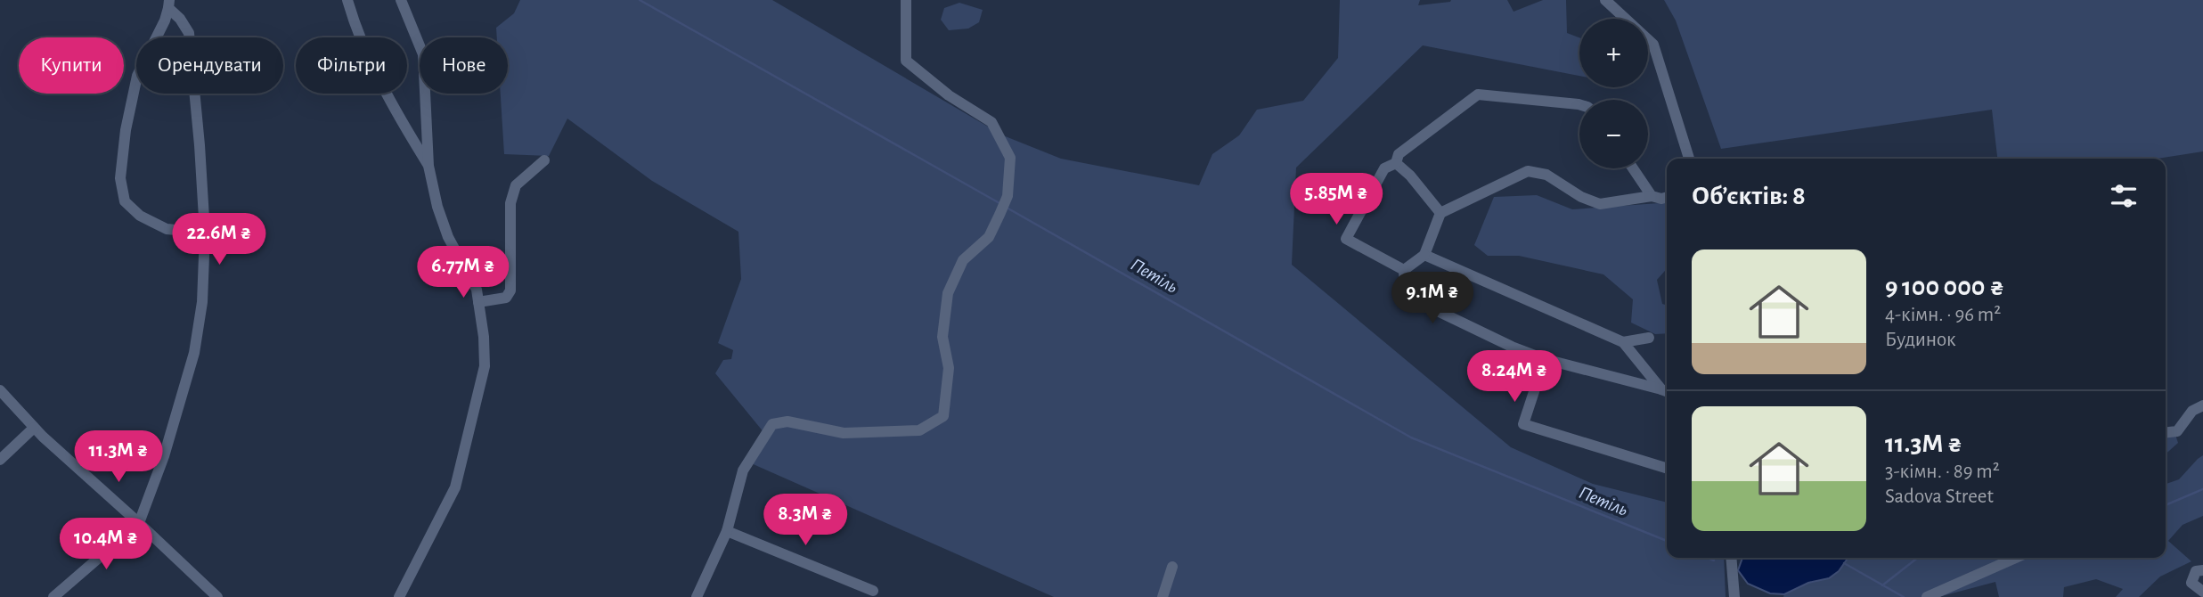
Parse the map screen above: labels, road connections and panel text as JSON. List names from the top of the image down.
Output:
{
  "water": ["Петіль"],
  "page": {
    "map_buttons": ["+", "−"],
    "chip": [
      "Купити",
      "Орендувати",
      "Фільтри",
      "Нове"
    ],
    "heading": "Об’єктів: 8",
    "price": [
      "5.85M ₴",
      "22.6M ₴",
      "6.77M ₴",
      "9.1M ₴",
      "8.24M ₴",
      "11.3M ₴",
      "8.3M ₴",
      "10.4M ₴"
    ],
    "list": [
      {
        "name": "9 100 000 ₴",
        "note": "4-кімн. · 96 m² · Будинок"
      },
      {
        "name": "11.3M ₴",
        "note": "3-кімн. · 89 m² · Sadova Street"
      }
    ]
  }
}
